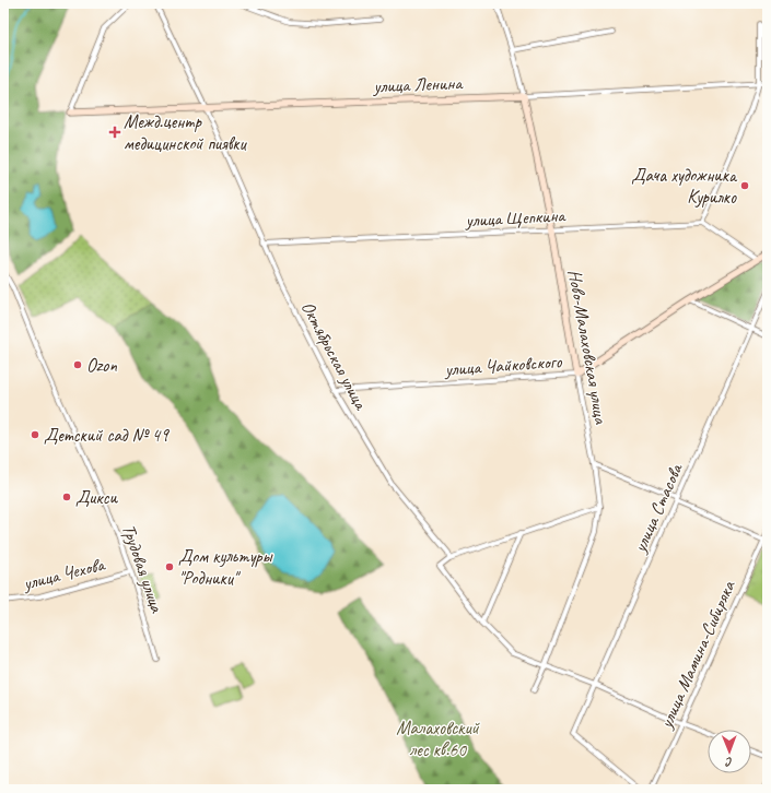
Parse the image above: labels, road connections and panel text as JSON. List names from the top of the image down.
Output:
{
  "streets": {
    "street": [
      "улица Ленина",
      "улица Щепкина",
      "Ново-Малаховская улица",
      "Октябрьская улица",
      "улица Чайковского",
      "улица Стасова",
      "Трудовая улица",
      "улица Чехова",
      "улица Мамина-Сибиряка"
    ]
  },
  "crossings": [
    ["улица Ленина", "Ново-Малаховская улица"],
    ["улица Ленина", "Октябрьская улица"],
    ["улица Щепкина", "Ново-Малаховская улица"],
    ["улица Щепкина", "Октябрьская улица"],
    ["Ново-Малаховская улица", "улица Чайковского"],
    ["Октябрьская улица", "улица Чайковского"],
    ["Трудовая улица", "улица Чехова"]
  ],
  "parks": ["Малаховский лес кв.60"],
  "places": {
    "health": ["Межд.центр медицинской пиявки"],
    "other": [
      "Дача художника Курилко",
      "Ozon",
      "Детский сад № 49",
      "Дикси",
      "Дом культуры \"Родники\""
    ]
  },
  "north": "bottom"
}
